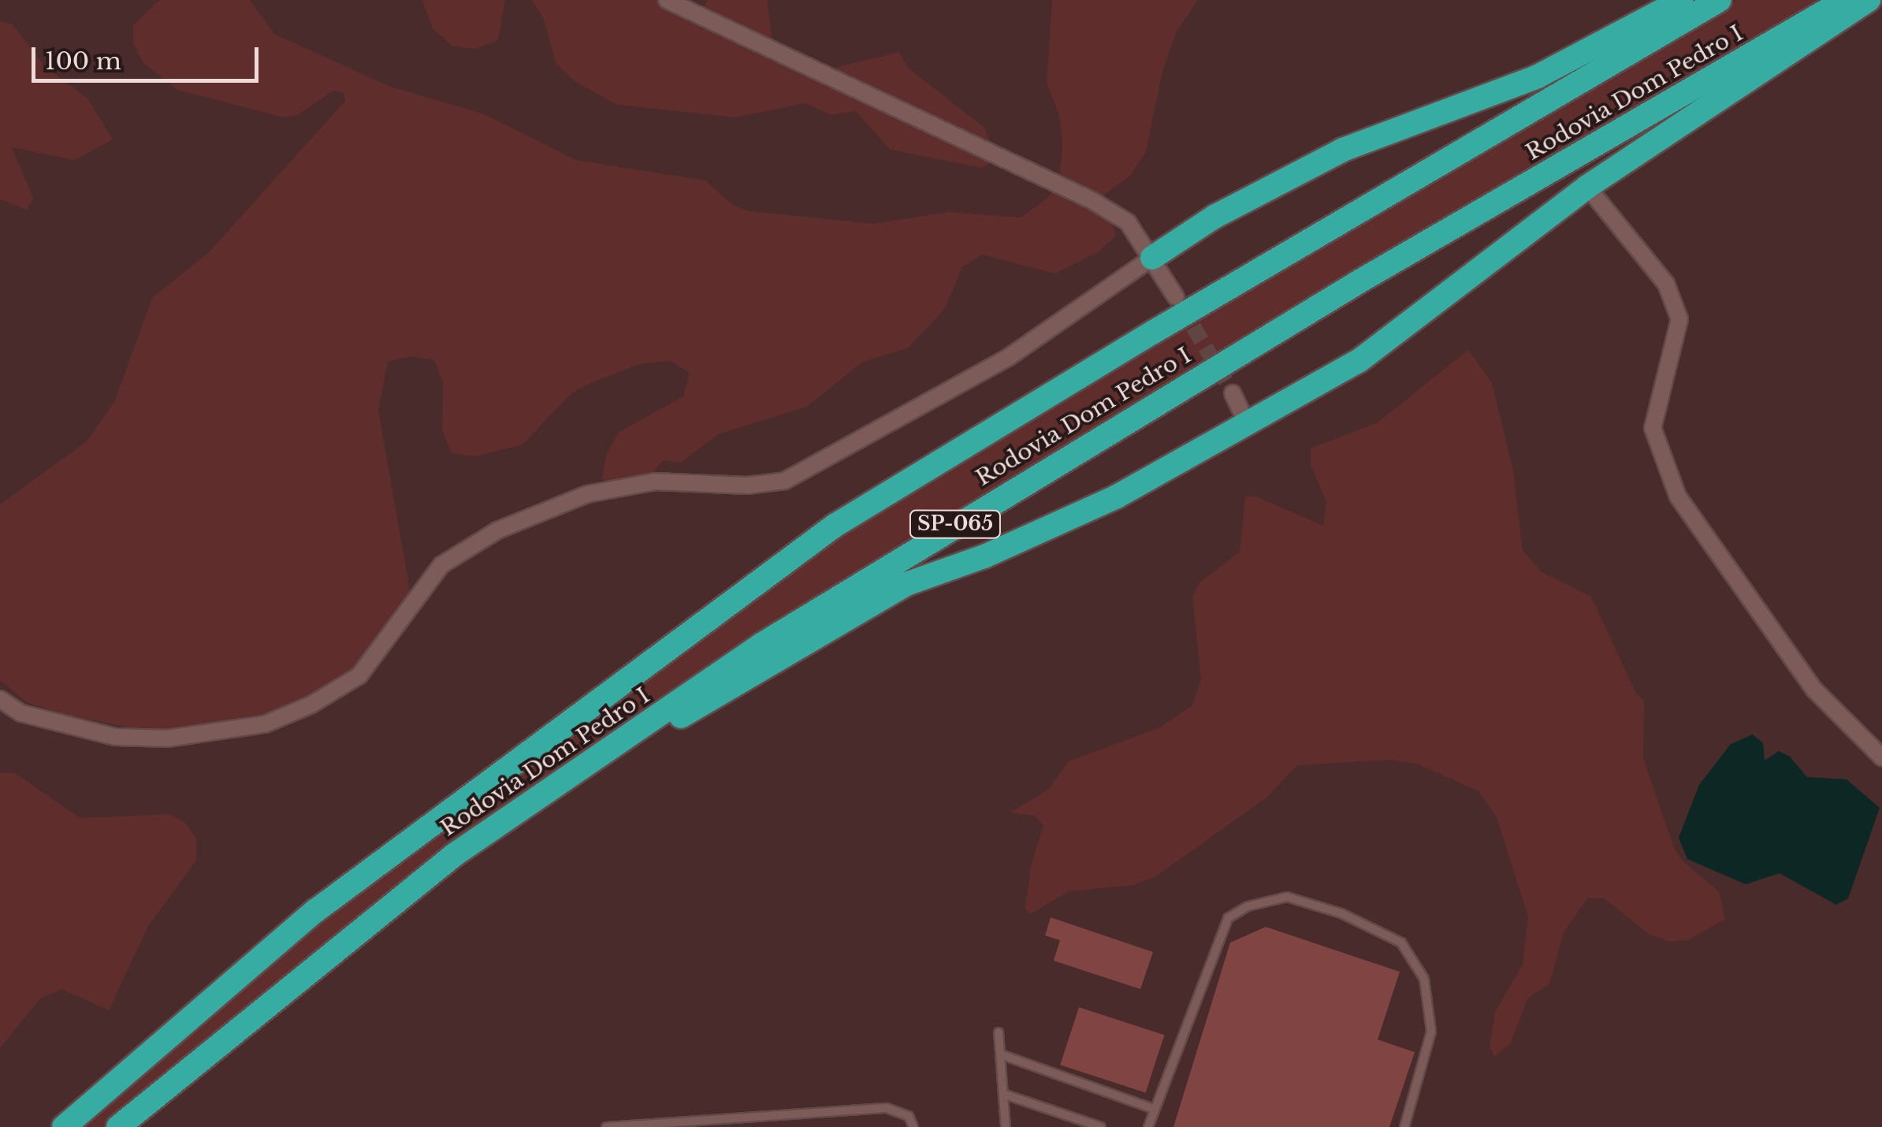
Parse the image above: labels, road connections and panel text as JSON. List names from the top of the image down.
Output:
{
  "streets": {
    "highway": ["Rodovia Dom Pedro I", "SP-065"]
  },
  "scale_bar": "100 m"
}
